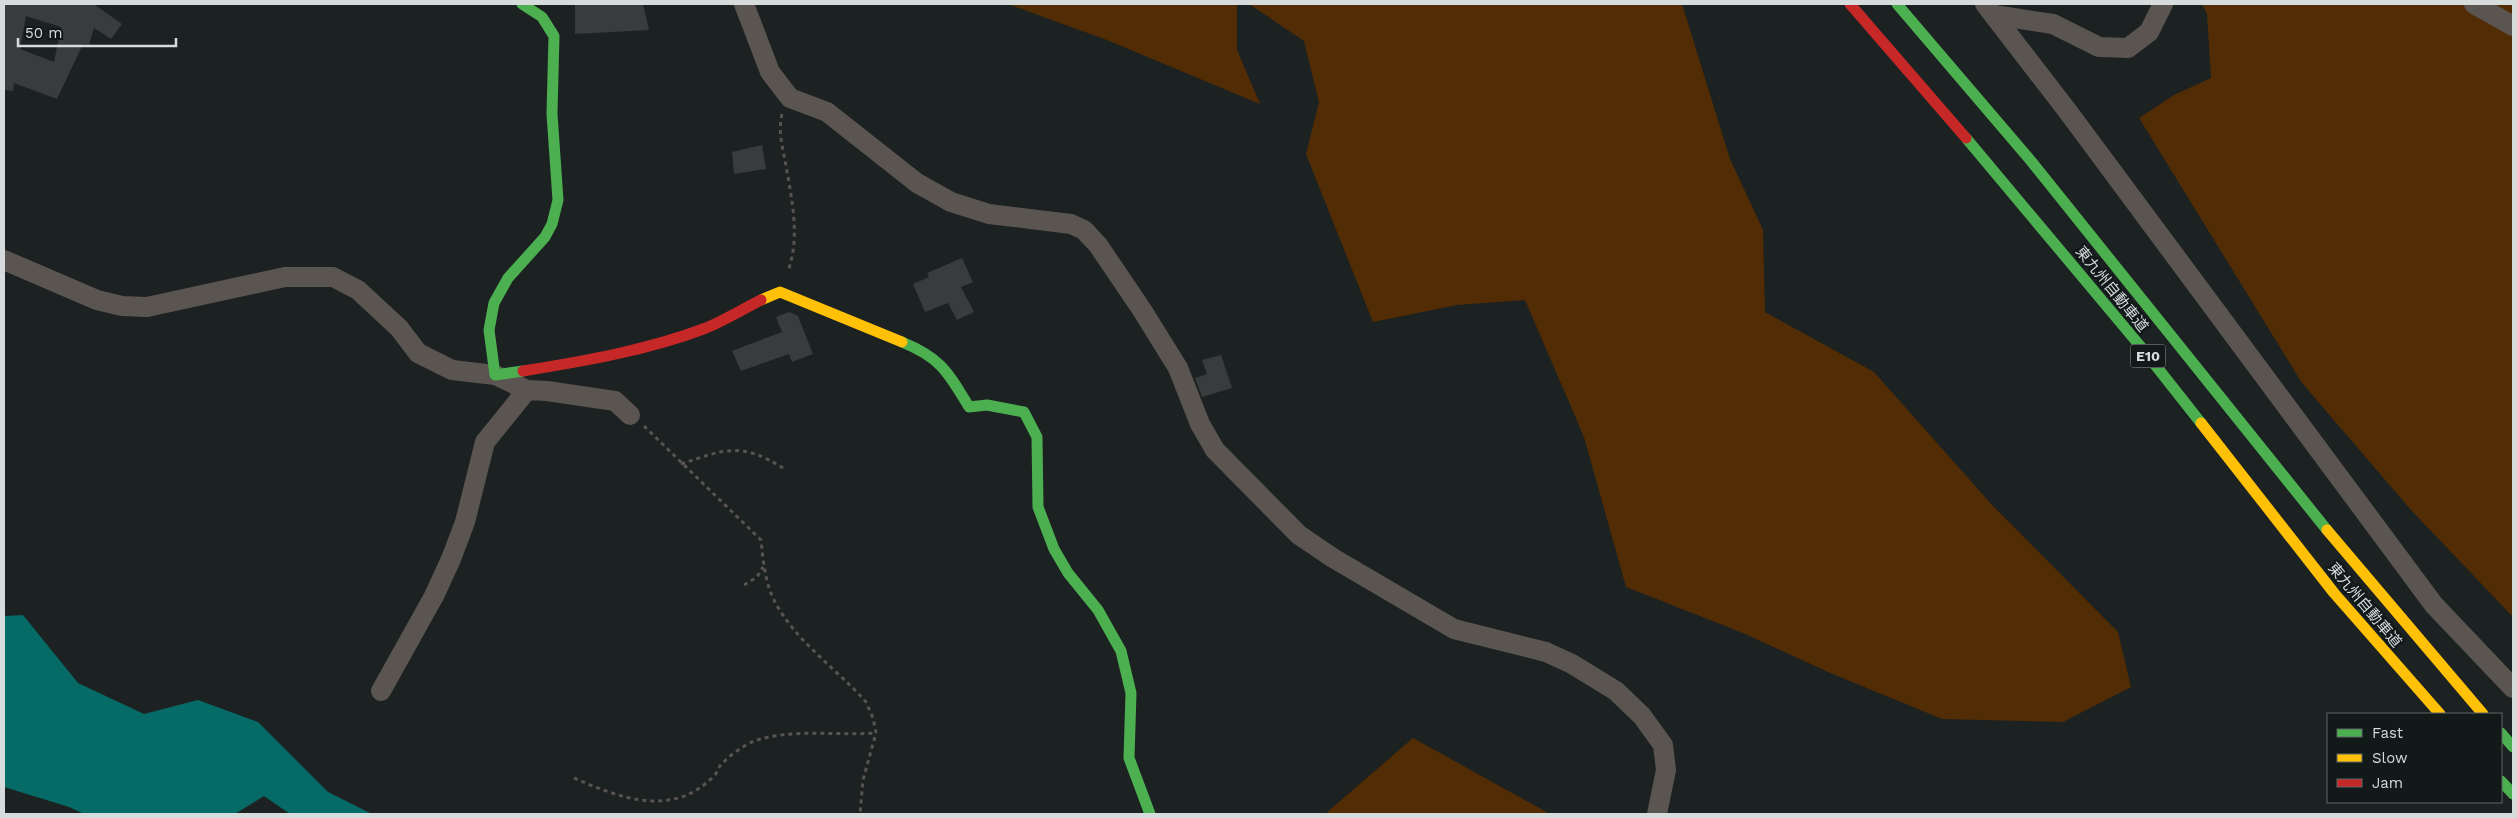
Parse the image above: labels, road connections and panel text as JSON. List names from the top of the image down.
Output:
{
  "streets": {
    "main road": ["東九州自動車道", "E10"]
  },
  "legend": ["Fast", "Slow", "Jam"],
  "scale_bar": "50 m"
}
